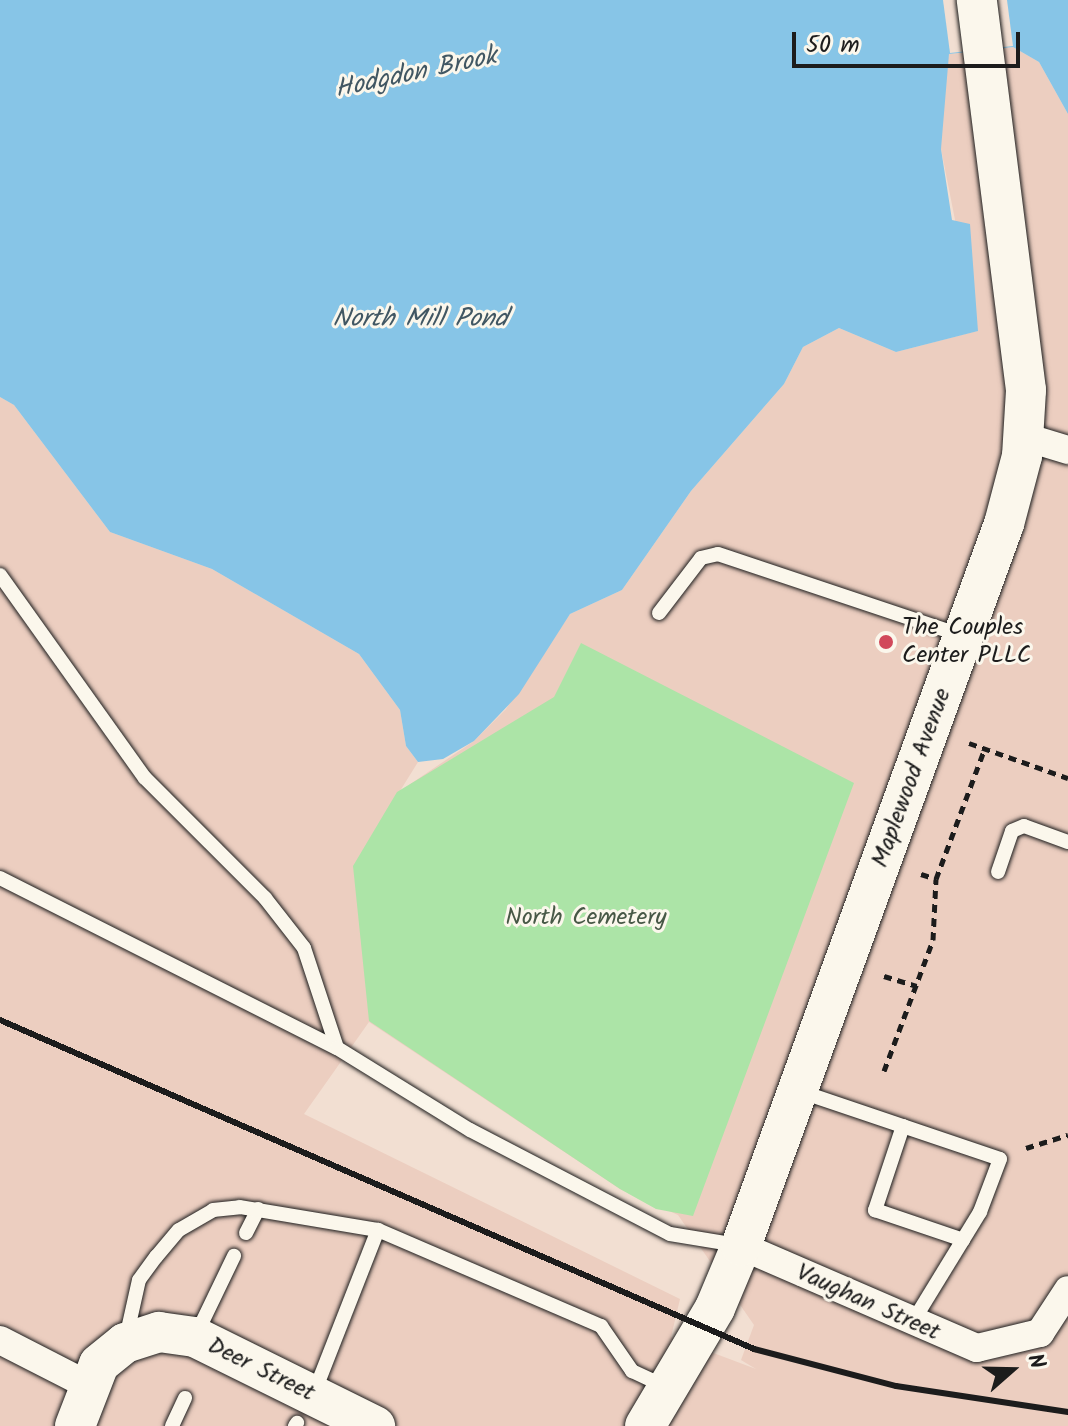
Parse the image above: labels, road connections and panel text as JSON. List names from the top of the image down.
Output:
{
  "streets": {
    "street": ["Maplewood Avenue", "Vaughan Street", "Deer Street"]
  },
  "crossings": [
    ["Maplewood Avenue", "Vaughan Street"]
  ],
  "water": ["Hodgdon Brook", "North Mill Pond"],
  "parks": ["North Cemetery"],
  "places": ["The Couples Center PLLC"],
  "scale_bar": "50 m",
  "north": "right"
}
